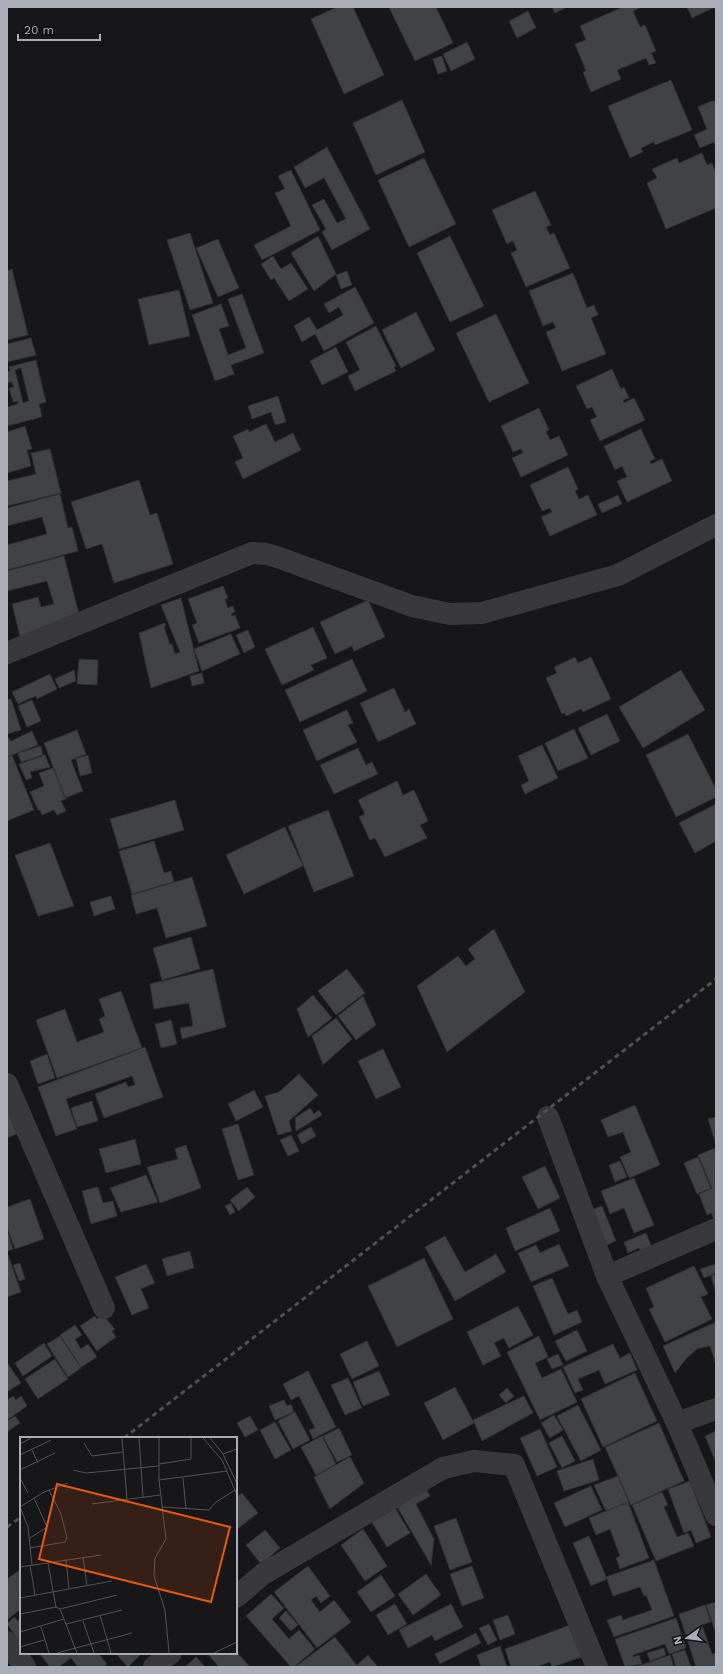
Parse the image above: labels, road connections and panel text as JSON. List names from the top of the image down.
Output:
{
  "scale_bar": "20 m",
  "north": "left"
}
